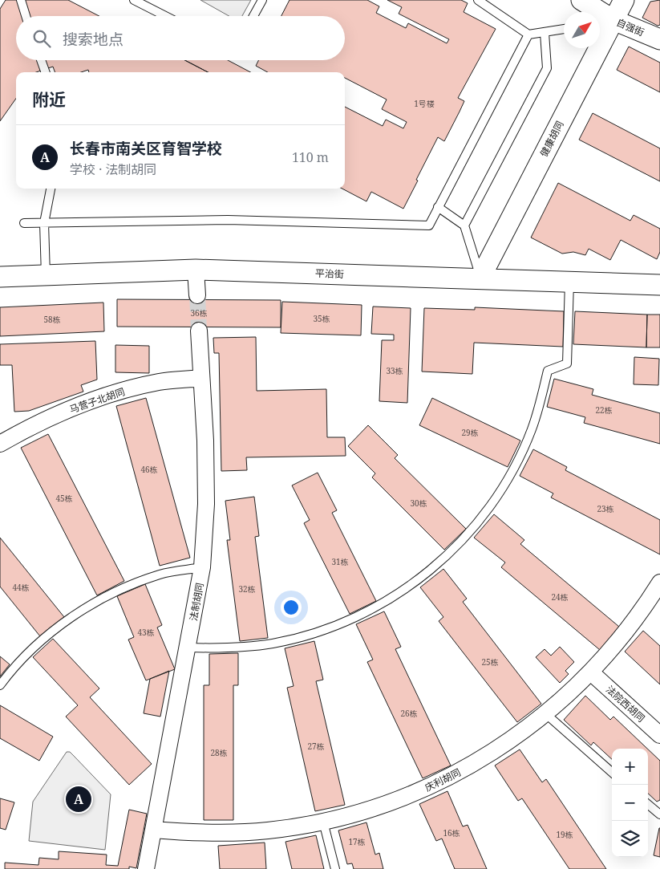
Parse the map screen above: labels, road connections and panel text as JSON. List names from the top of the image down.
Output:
{
  "streets": {
    "street": [
      "自强街",
      "健康胡同",
      "平治街",
      "马营子北胡同",
      "法制胡同",
      "法院西胡同",
      "庆利胡同"
    ]
  },
  "crossings": [
    ["自强街", "健康胡同"],
    ["健康胡同", "平治街"],
    ["马营子北胡同", "法制胡同"],
    ["法制胡同", "庆利胡同"],
    ["法院西胡同", "庆利胡同"]
  ],
  "house_numbers": [
    "1号楼",
    "36栋",
    "35栋",
    "58栋",
    "33栋",
    "22栋",
    "29栋",
    "46栋",
    "45栋",
    "30栋",
    "23栋",
    "31栋",
    "44栋",
    "32栋",
    "24栋",
    "43栋",
    "25栋",
    "26栋",
    "27栋",
    "28栋",
    "16栋",
    "19栋",
    "17栋"
  ],
  "north": "top right",
  "page": {
    "search": "搜索地点",
    "heading": "附近",
    "list": [
      {
        "mark": "A",
        "name": "长春市南关区育智学校",
        "note": "学校 · 法制胡同",
        "value": "110 m"
      }
    ],
    "map_buttons": ["+", "−"],
    "pins": "A"
  }
}
